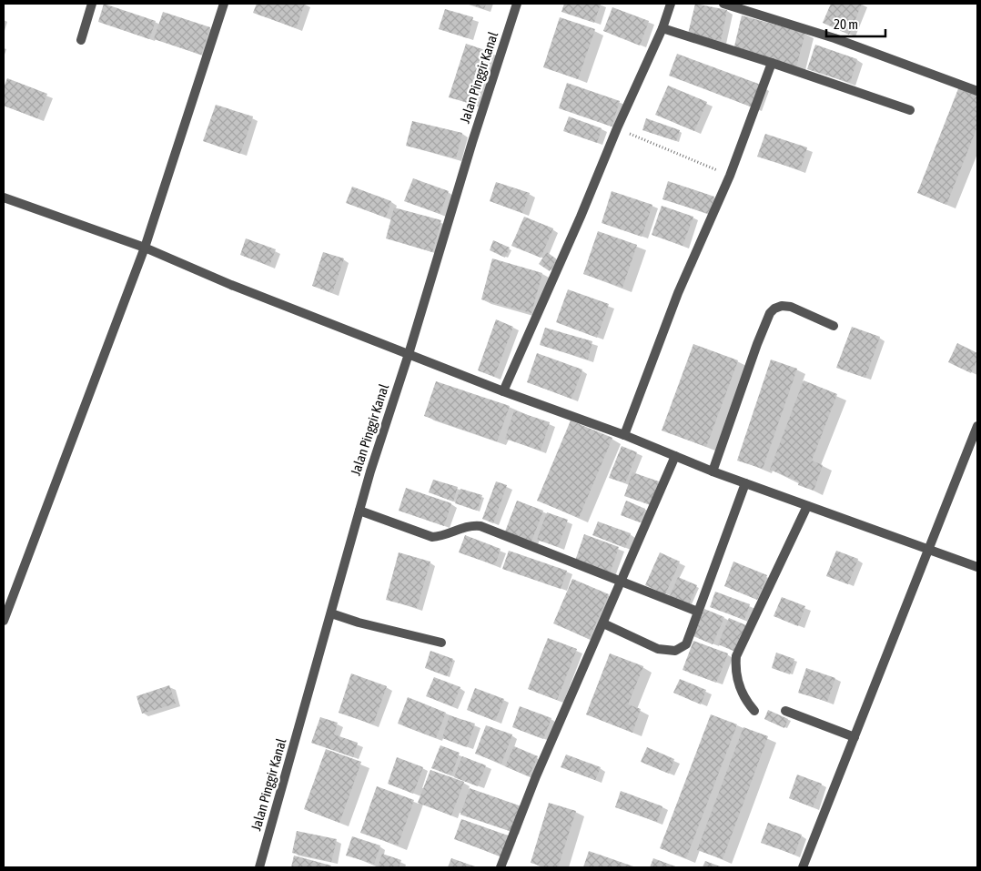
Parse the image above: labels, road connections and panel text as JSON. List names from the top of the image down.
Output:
{
  "streets": {
    "street": ["Jalan Pinggir Kanal"]
  },
  "scale_bar": "20 m"
}
